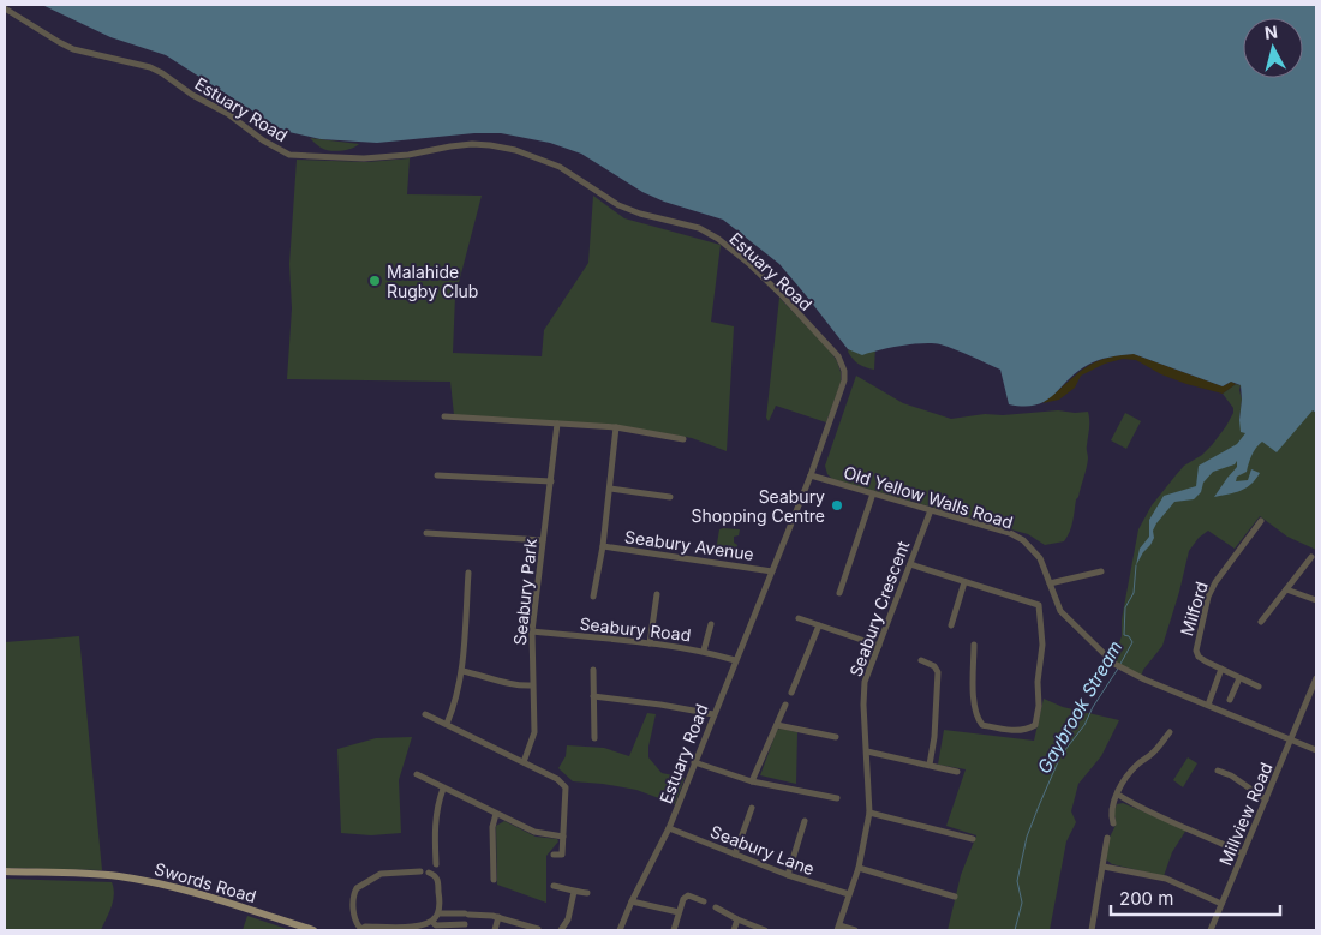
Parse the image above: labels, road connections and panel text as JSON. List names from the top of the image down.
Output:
{
  "streets": {
    "main road": ["Swords Road"],
    "street": [
      "Estuary Road",
      "Old Yellow Walls Road",
      "Seabury Avenue",
      "Seabury Park",
      "Seabury Crescent",
      "Milford",
      "Seabury Road",
      "Millview Road",
      "Seabury Lane"
    ]
  },
  "crossings": [
    ["Estuary Road", "Old Yellow Walls Road"],
    ["Estuary Road", "Seabury Avenue"],
    ["Estuary Road", "Seabury Road"],
    ["Estuary Road", "Seabury Lane"],
    ["Old Yellow Walls Road", "Seabury Crescent"],
    ["Old Yellow Walls Road", "Millview Road"],
    ["Seabury Park", "Seabury Road"],
    ["Seabury Crescent", "Seabury Lane"]
  ],
  "water": ["Gaybrook Stream"],
  "places": ["Malahide Rugby Club", "Seabury Shopping Centre"],
  "scale_bar": "200 m",
  "north": "top"
}
